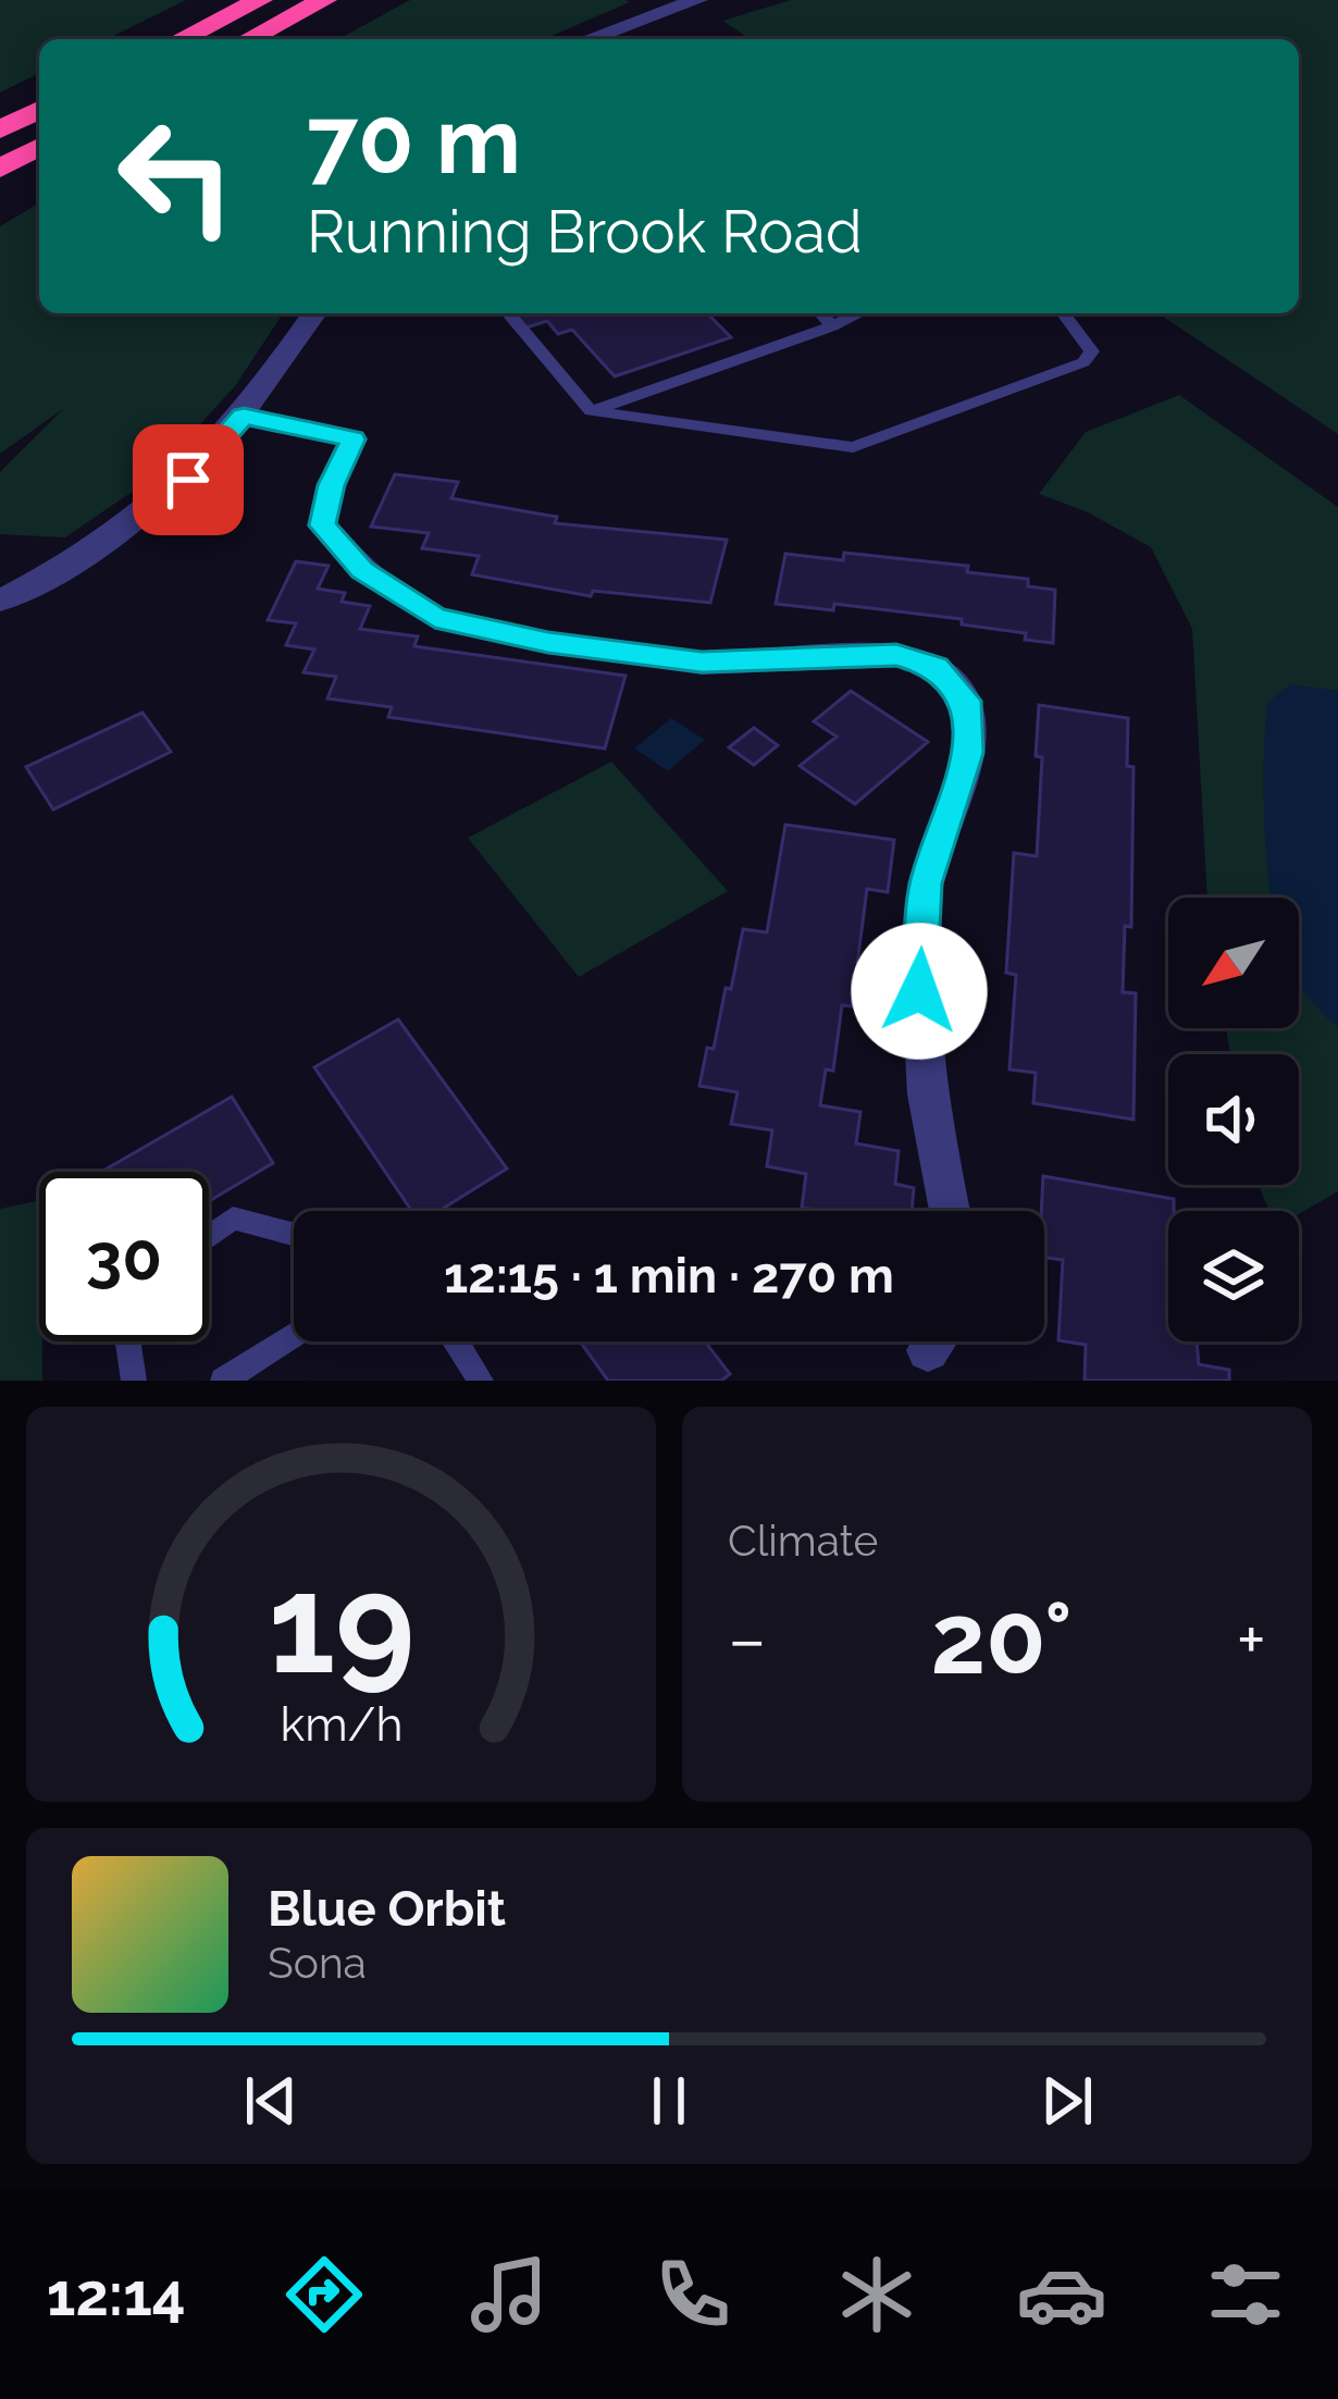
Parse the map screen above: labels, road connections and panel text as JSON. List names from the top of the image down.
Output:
{
  "north": "bottom left",
  "page": {
    "turn": ["70 m", "Running Brook Road"],
    "limit": "30",
    "trip": "12:15 · 1 min · 270 m",
    "tile": "Climate",
    "heat": ["−", "20°", "+"],
    "song": ["Blue Orbit", "Sona"],
    "tabs": "12:14",
    "gauge": ["19", "km/h"]
  }
}
